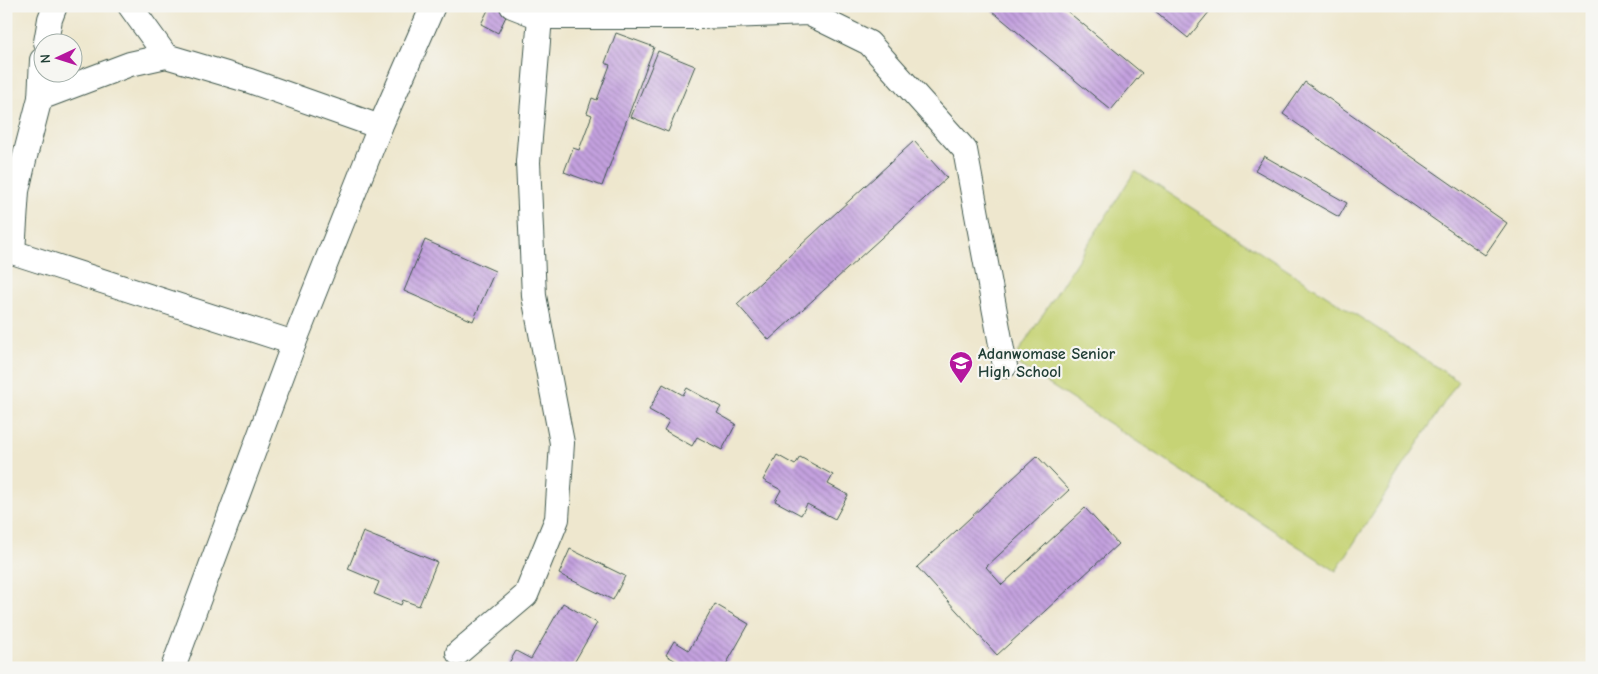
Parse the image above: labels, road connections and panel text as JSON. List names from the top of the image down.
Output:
{
  "places": {
    "school or university": ["Adanwomase Senior High School"]
  },
  "north": "left"
}
